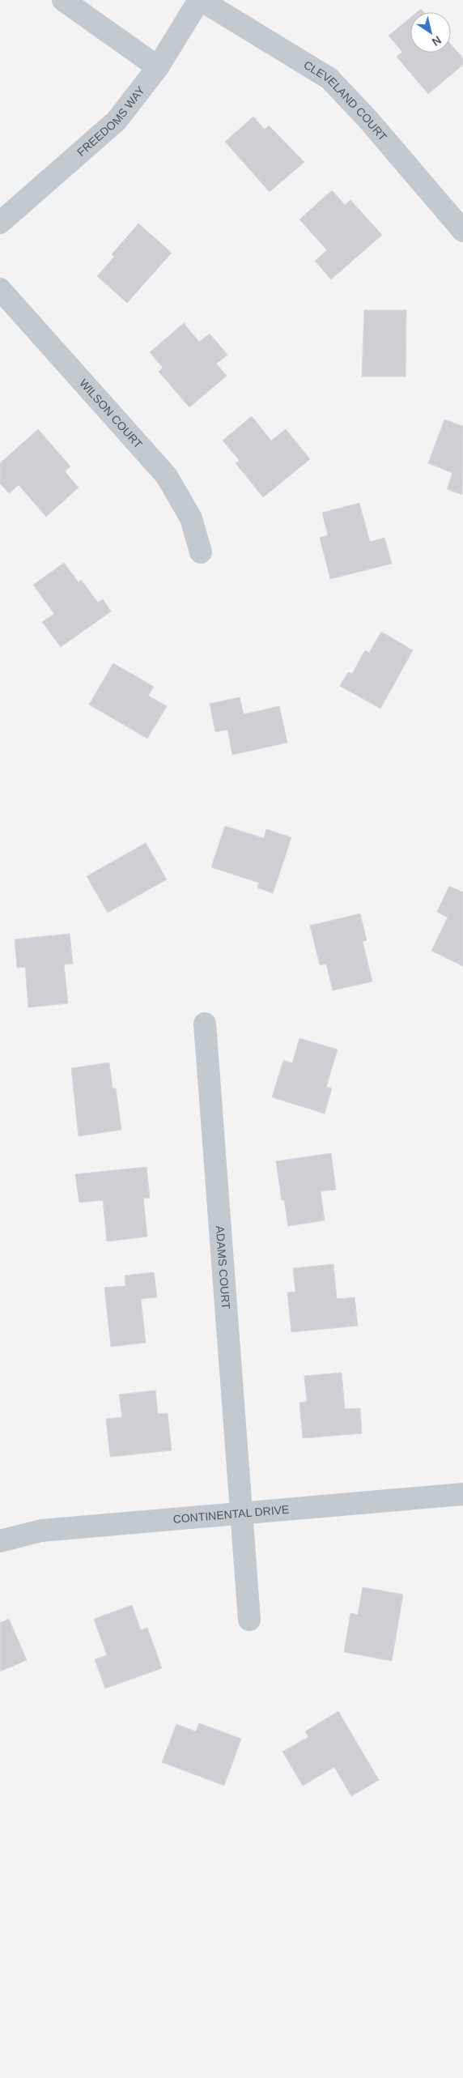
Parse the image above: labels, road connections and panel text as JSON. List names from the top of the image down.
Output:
{
  "streets": {
    "street": [
      "CLEVELAND COURT",
      "FREEDOMS WAY",
      "WILSON COURT",
      "ADAMS COURT",
      "CONTINENTAL DRIVE"
    ]
  },
  "crossings": [
    ["CLEVELAND COURT", "FREEDOMS WAY"],
    ["ADAMS COURT", "CONTINENTAL DRIVE"]
  ],
  "north": "bottom right"
}
